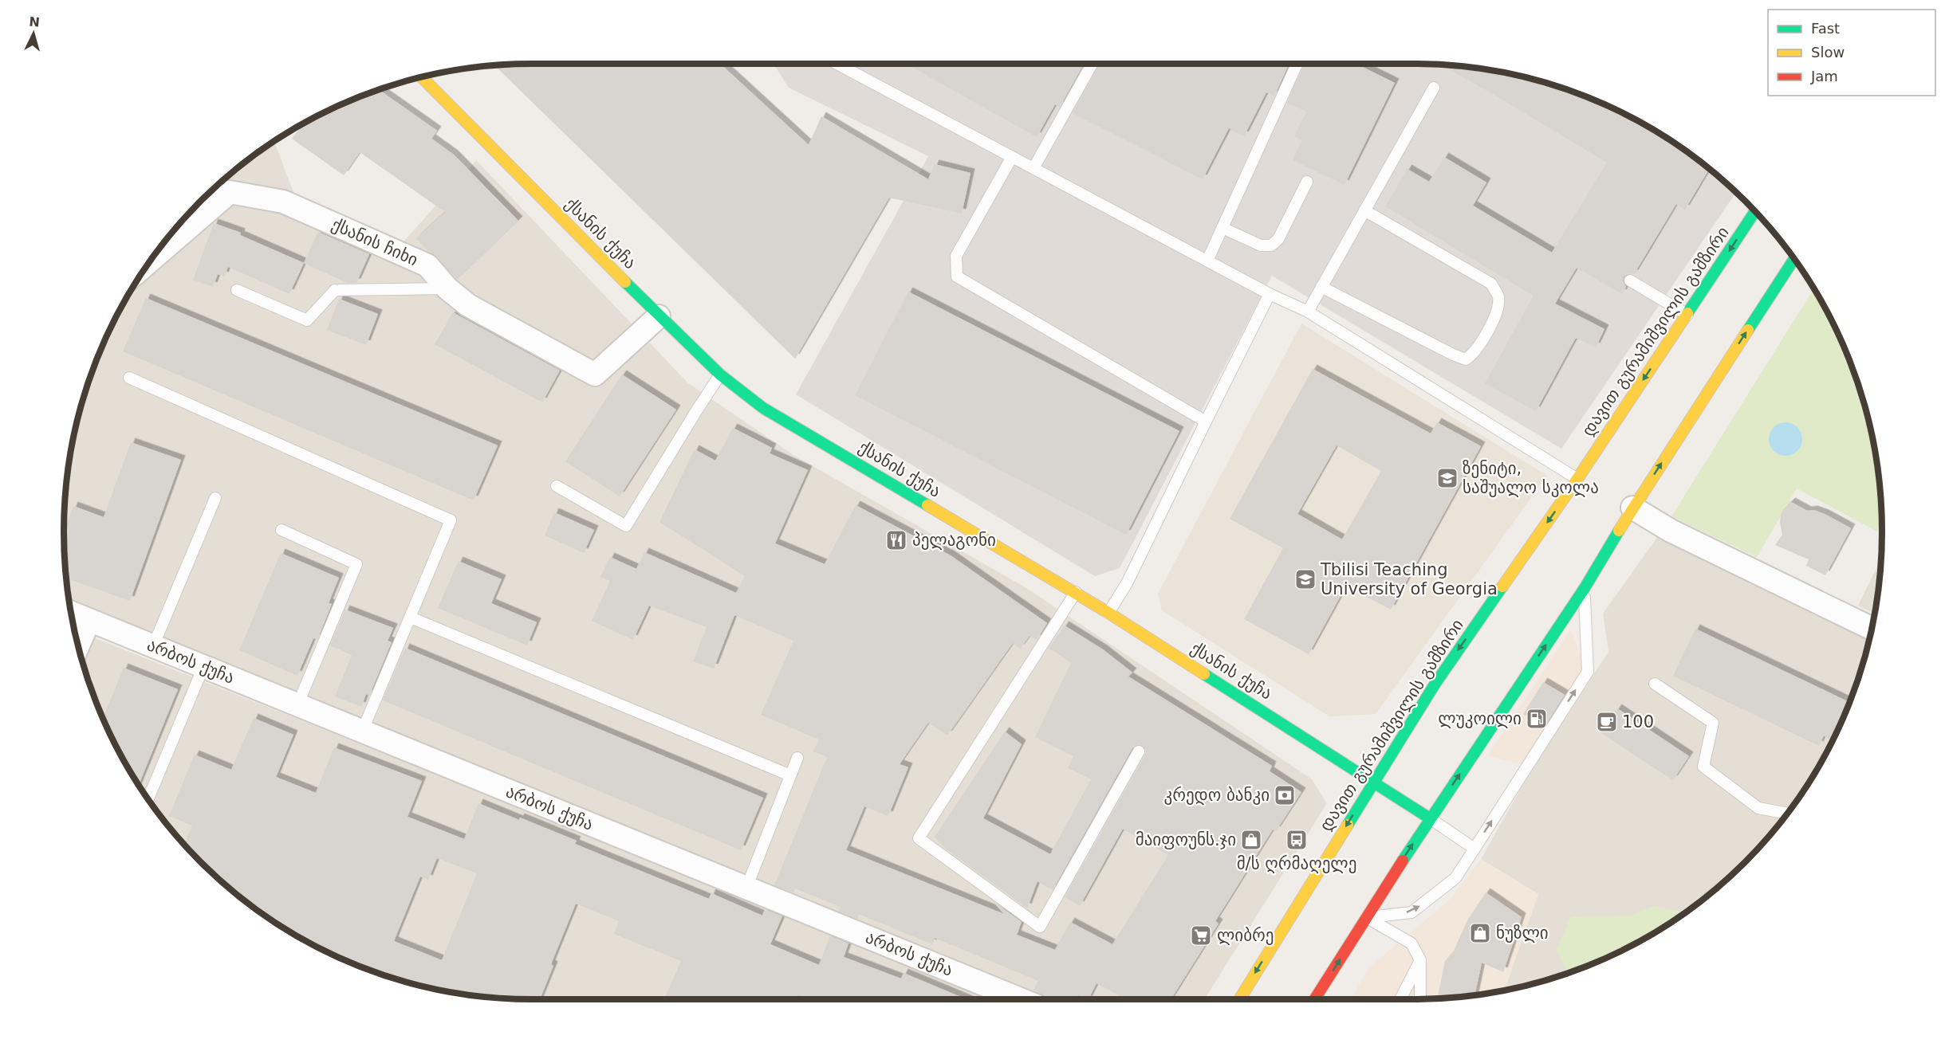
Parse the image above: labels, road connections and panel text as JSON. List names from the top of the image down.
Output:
{
  "streets": {
    "main road": ["ქსანის ქუჩა", "დავით გურამიშვილის გამზირი"],
    "street": ["ქსანის ჩიხი", "არბოს ქუჩა"]
  },
  "crossings": [
    ["ქსანის ქუჩა", "ქსანის ჩიხი"],
    ["ქსანის ქუჩა", "დავით გურამიშვილის გამზირი"]
  ],
  "places": {
    "school or university": ["ზენიტი, საშუალო სკოლა", "Tbilisi Teaching University of Georgia"],
    "restaurant": ["პელაგონი"],
    "fuel station": ["ლუკოილი"],
    "cafe": ["100"],
    "bank": ["კრედო ბანკი"],
    "shop": ["მაიფოუნს.ჯი", "ნუზლი"],
    "bus stop": ["მ/ს ღრმაღელე"],
    "supermarket": ["ლიბრე"]
  },
  "legend": ["Fast", "Slow", "Jam"],
  "north": "top"
}
